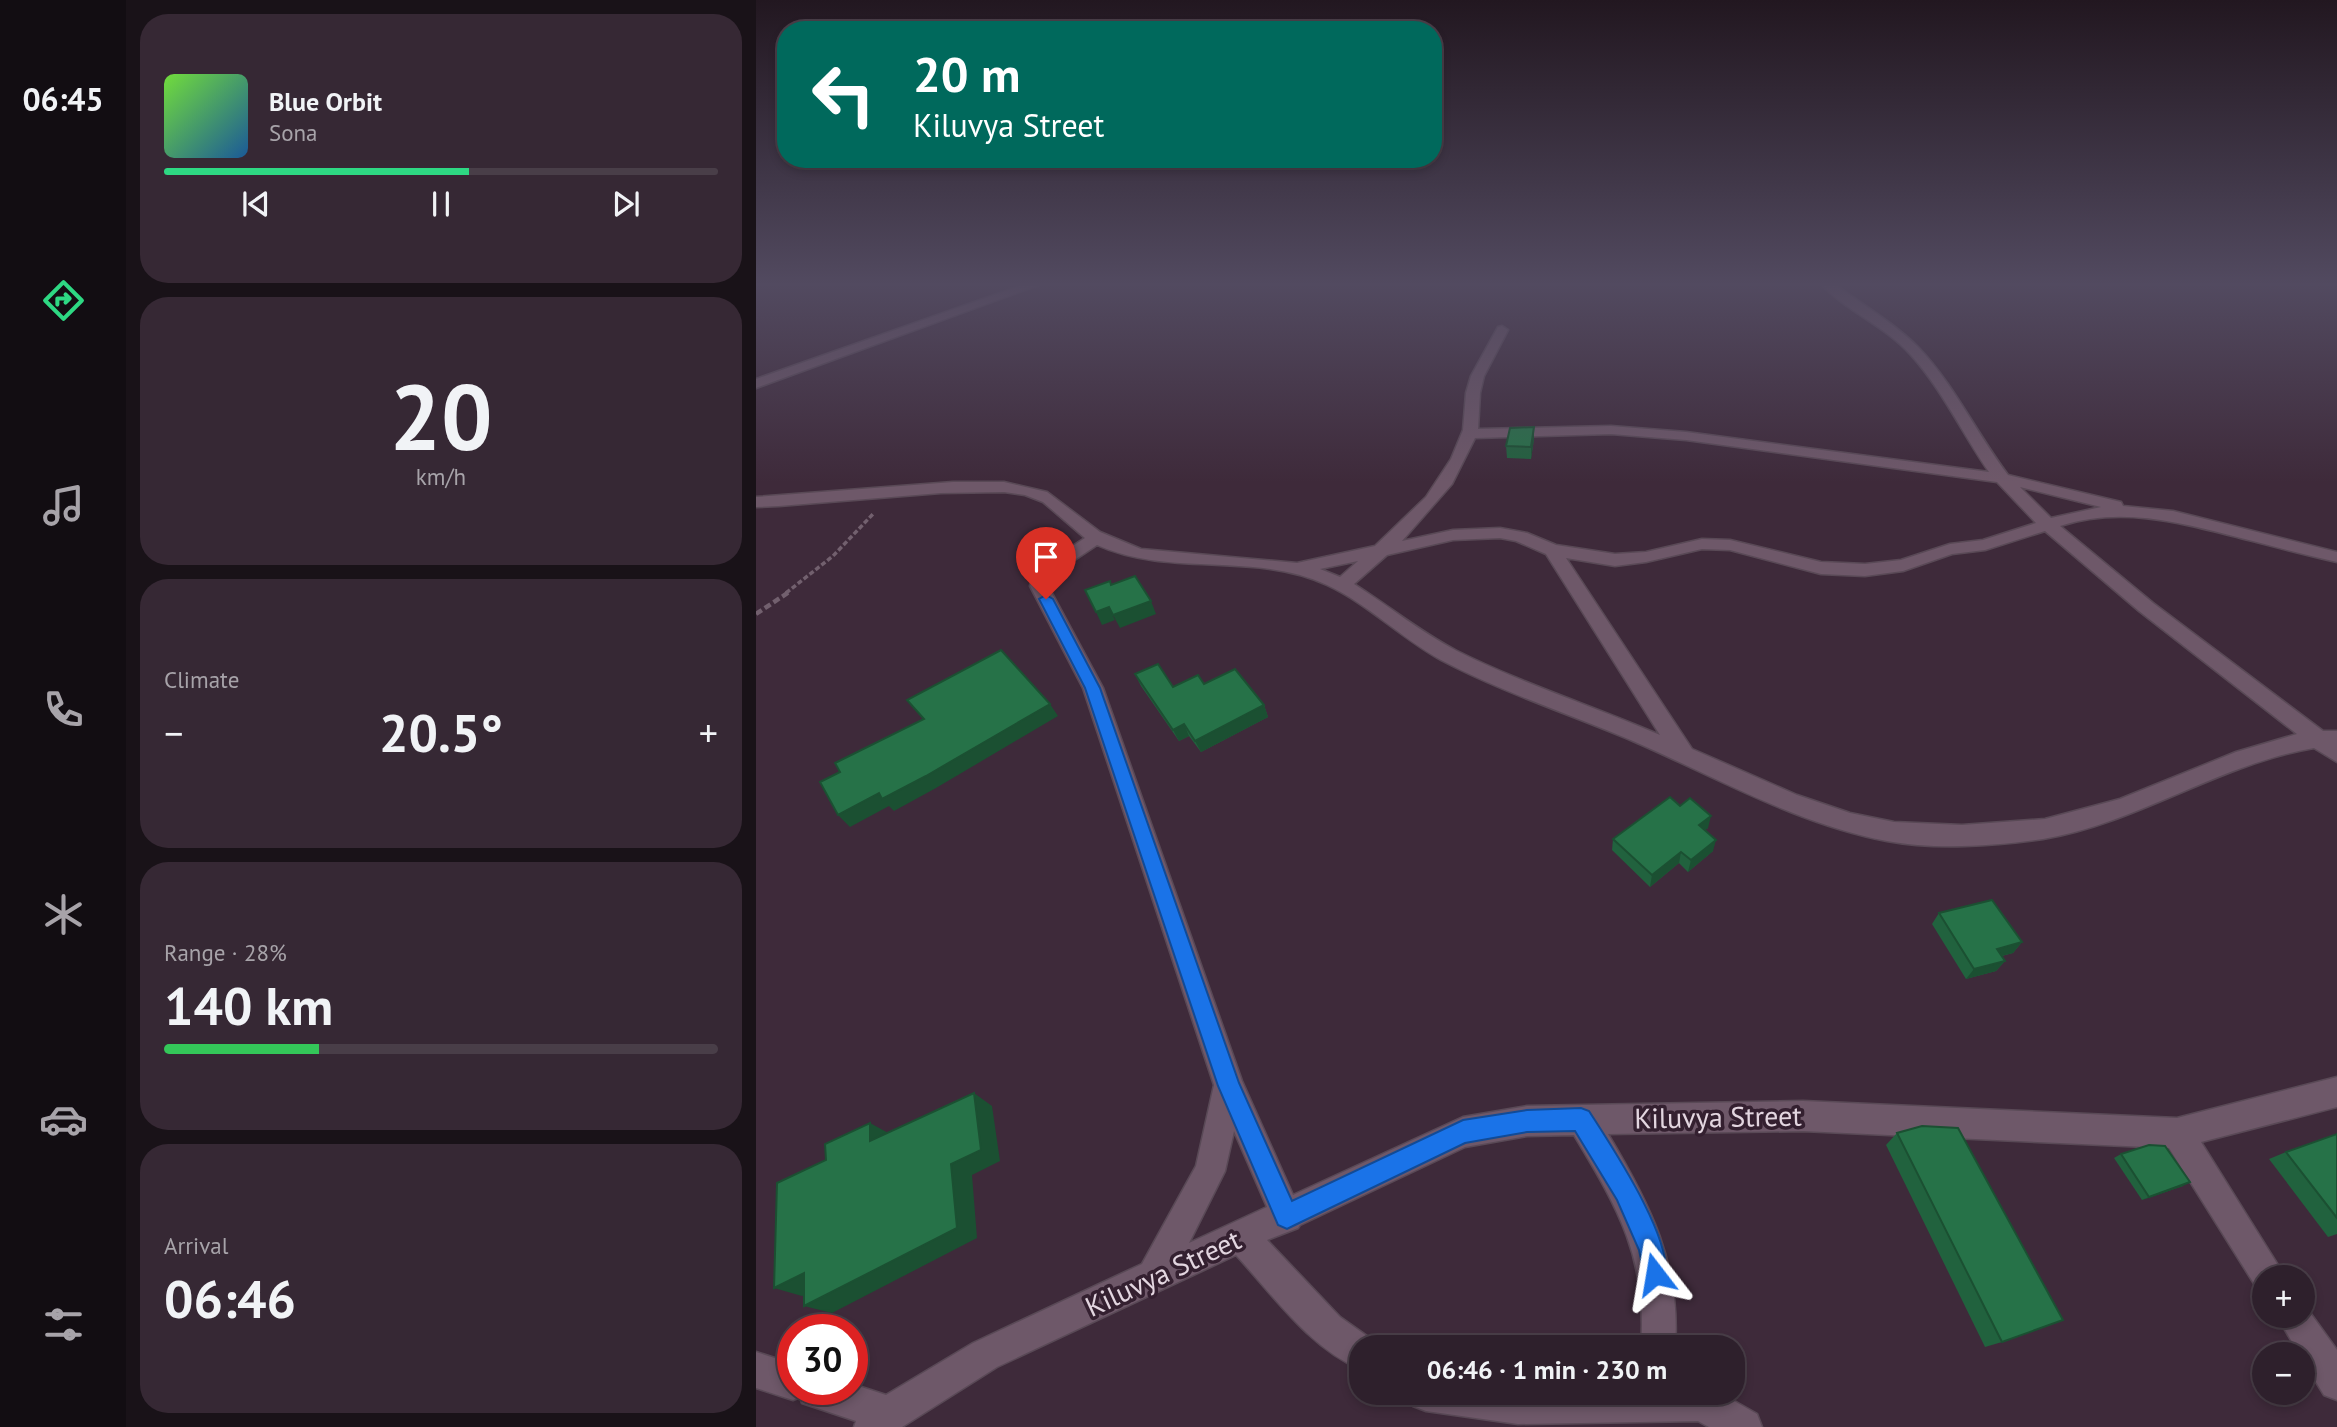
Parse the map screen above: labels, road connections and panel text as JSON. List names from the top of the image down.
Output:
{
  "streets": {
    "street": ["Kiluvya Street"]
  },
  "page": {
    "tabs": "06:45",
    "turn": ["20 m", "Kiluvya Street"],
    "song": ["Blue Orbit", "Sona"],
    "tile": [
      ["20", "km/h"],
      "Climate",
      ["Range · 28%", "140 km"],
      ["Arrival", "06:46"]
    ],
    "heat": ["−", "20.5°", "+"],
    "map_buttons": ["+", "−"],
    "limit": "30",
    "trip": "06:46 · 1 min · 230 m"
  }
}
